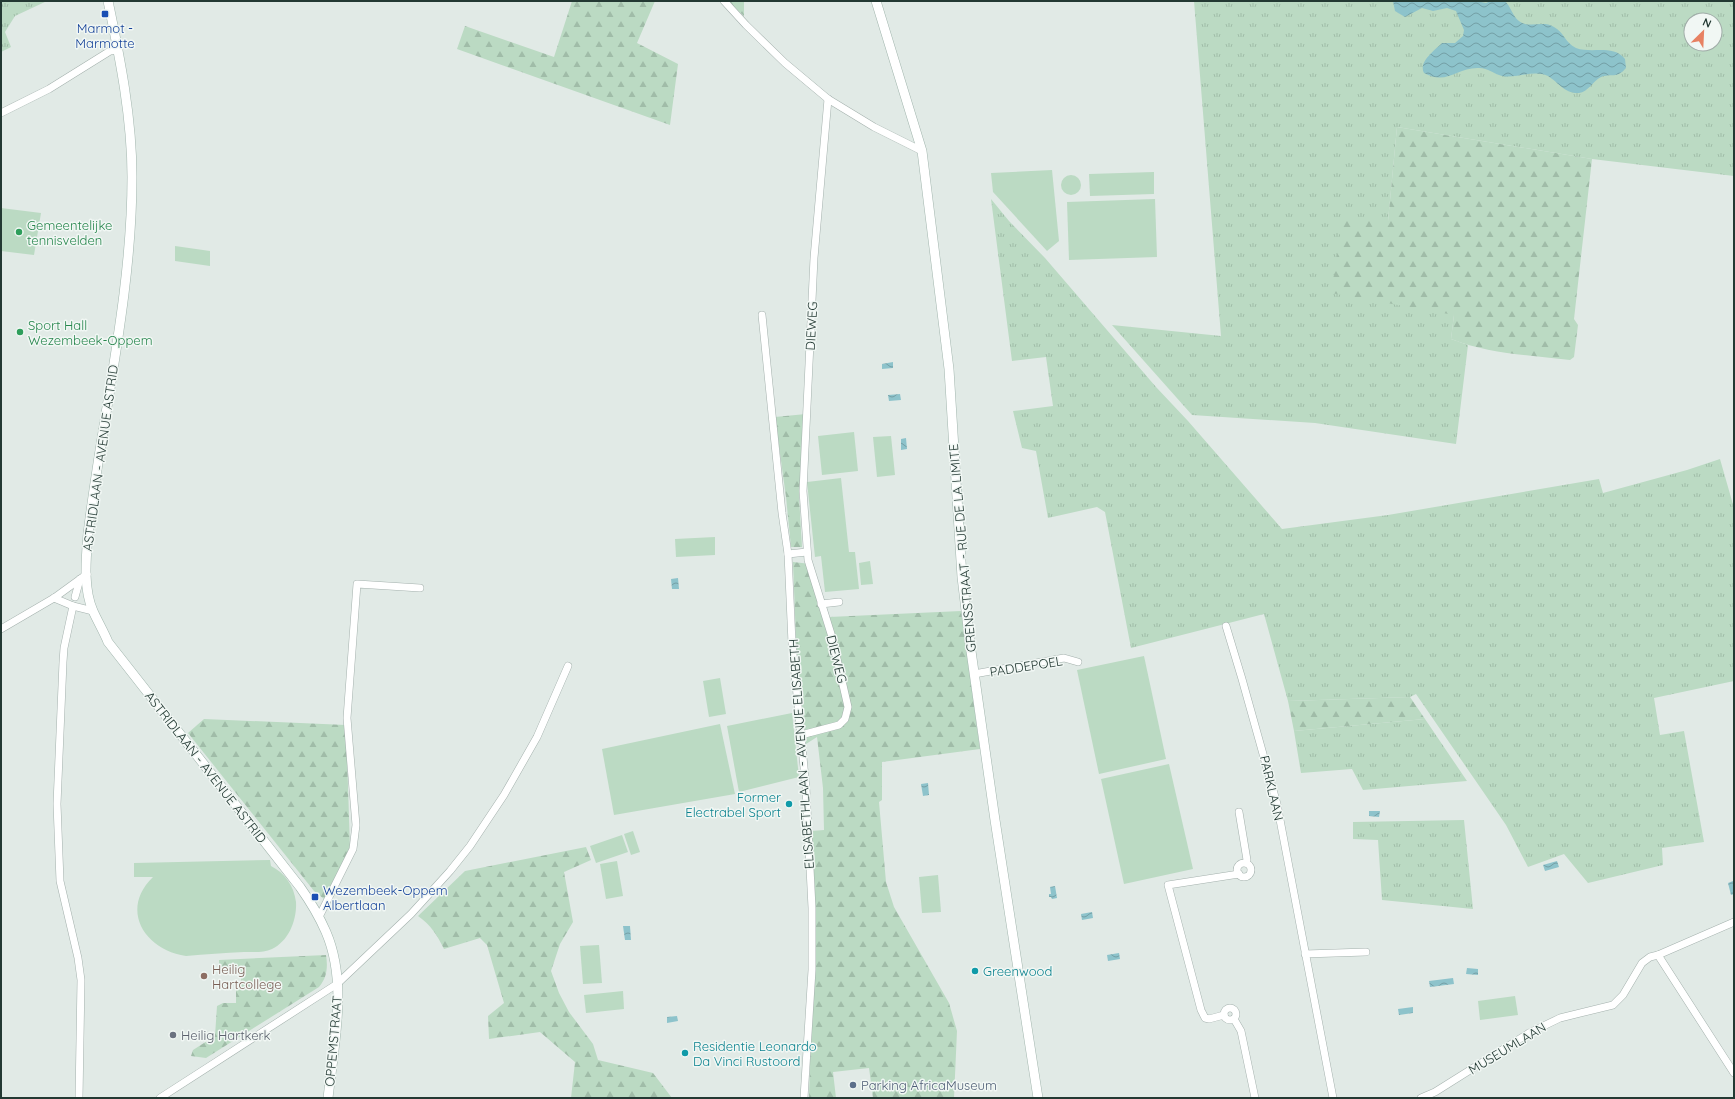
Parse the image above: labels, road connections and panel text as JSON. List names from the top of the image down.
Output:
{
  "streets": {
    "street": [
      "DIEWEG",
      "ASTRIDLAAN - AVENUE ASTRID",
      "GRENSSTRAAT - RUE DE LA LIMITE",
      "PADDEPOEL",
      "ELISABETHLAAN - AVENUE ELISABETH",
      "PARKLAAN",
      "OPPEMSTRAAT",
      "MUSEUMLAAN"
    ]
  },
  "crossings": [
    ["DIEWEG", "ELISABETHLAAN - AVENUE ELISABETH"],
    ["ASTRIDLAAN - AVENUE ASTRID", "OPPEMSTRAAT"],
    ["GRENSSTRAAT - RUE DE LA LIMITE", "PADDEPOEL"]
  ],
  "places": {
    "transit": ["Marmot - Marmotte", "Wezembeek-Oppem Albertlaan"],
    "other": [
      "Gemeentelijke tennisvelden",
      "Sport Hall Wezembeek-Oppem",
      "Former Electrabel Sport",
      "Greenwood",
      "Heilig Hartcollege",
      "Heilig Hartkerk",
      "Residentie Leonardo Da Vinci Rustoord",
      "Parking AfricaMuseum"
    ]
  },
  "north": "top right"
}
